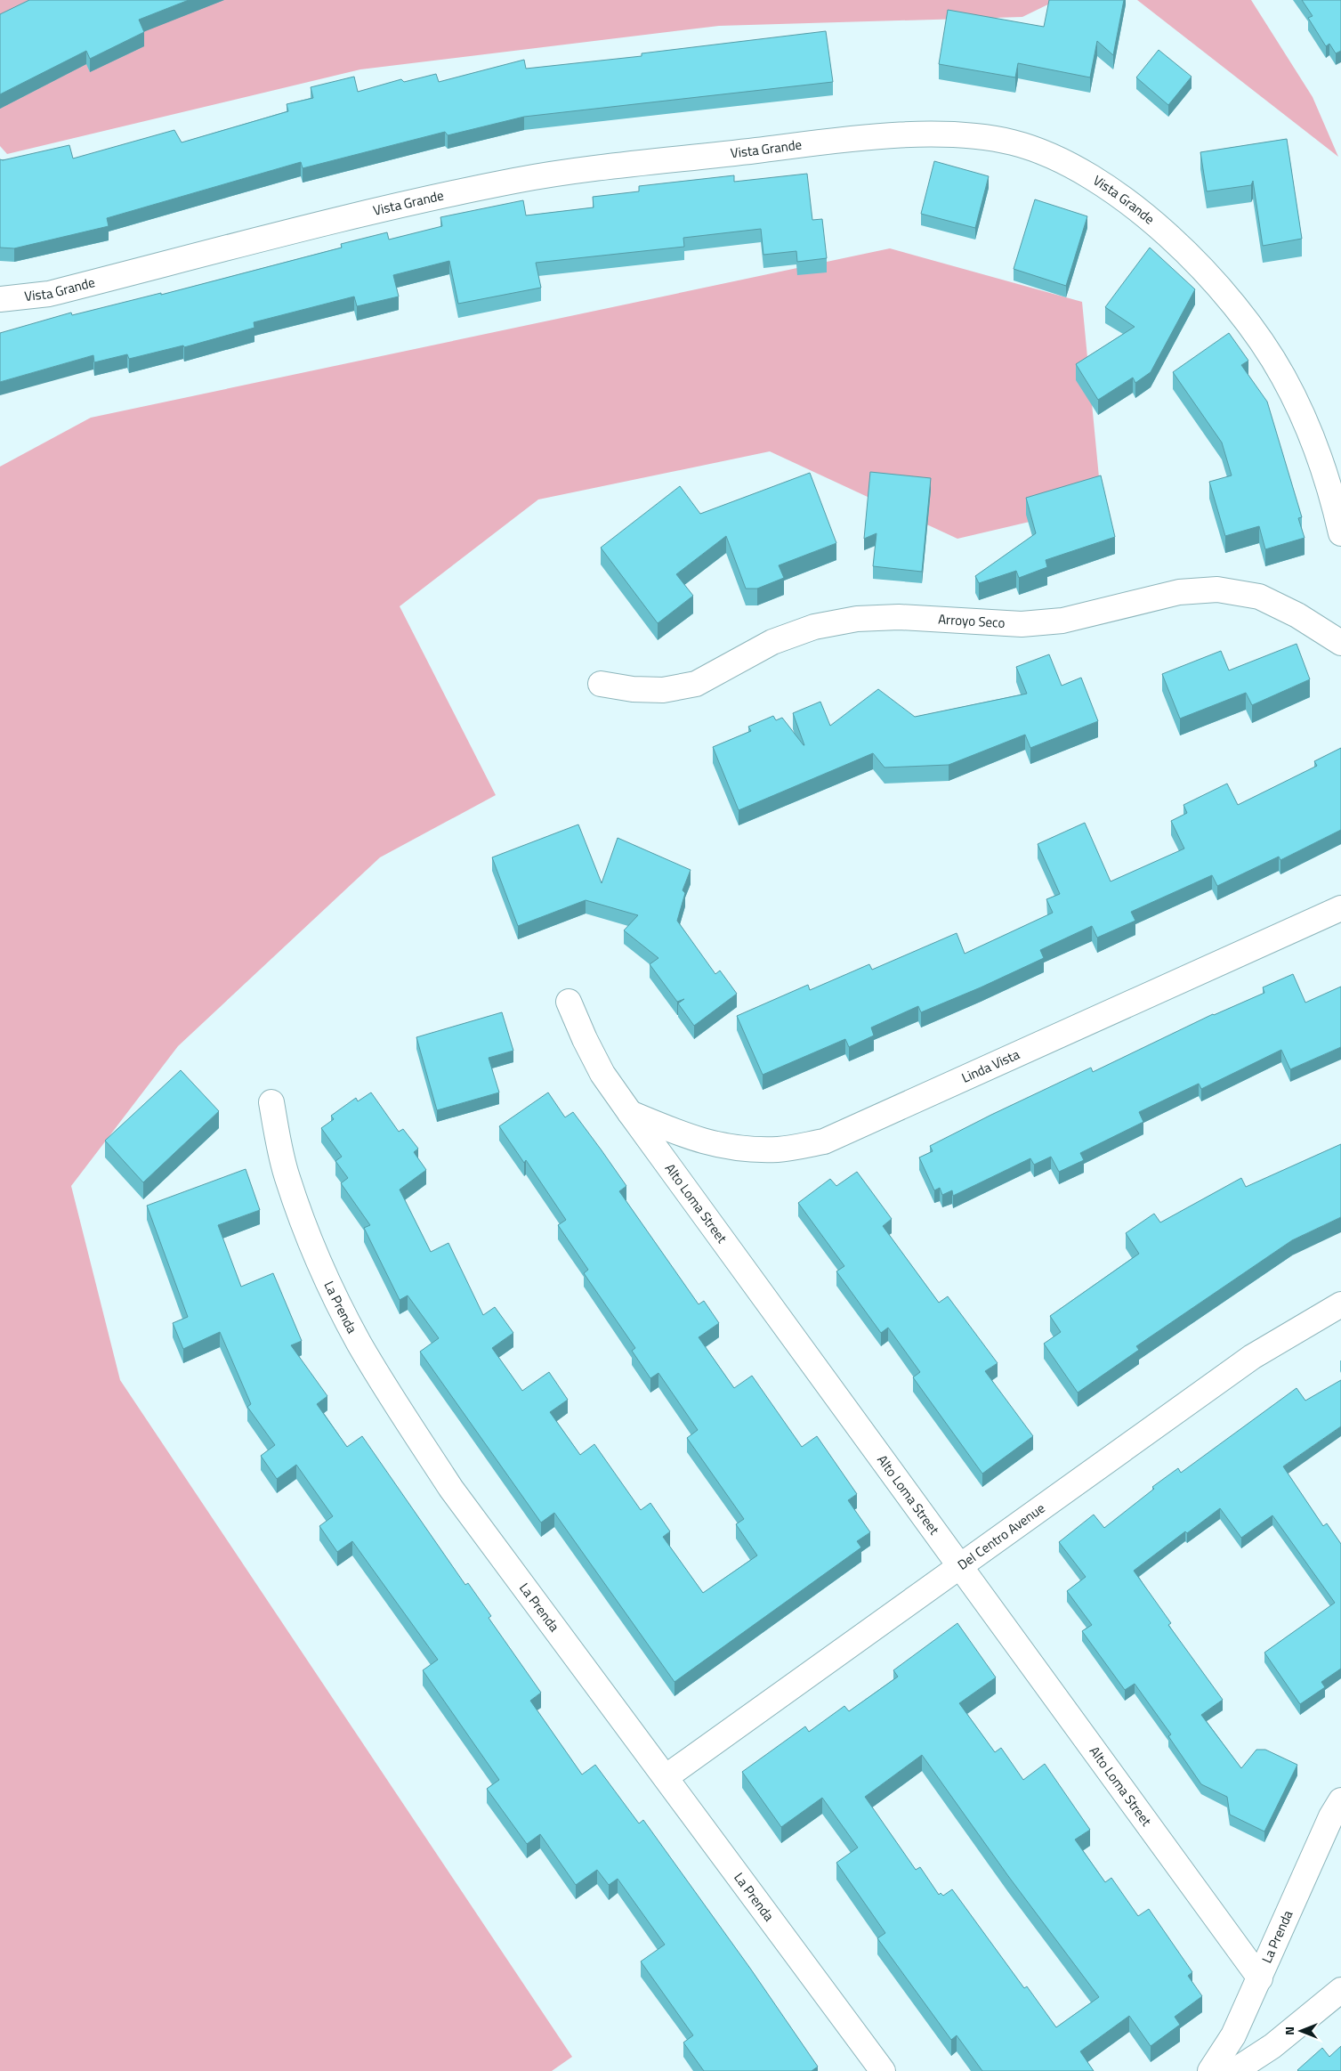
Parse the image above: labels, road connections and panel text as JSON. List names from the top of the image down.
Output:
{
  "streets": {
    "street": [
      "Vista Grande",
      "Arroyo Seco",
      "Linda Vista",
      "Alto Loma Street",
      "La Prenda",
      "Del Centro Avenue"
    ]
  },
  "crossings": [
    ["Linda Vista", "Alto Loma Street"],
    ["Alto Loma Street", "La Prenda"],
    ["Alto Loma Street", "Del Centro Avenue"],
    ["La Prenda", "Del Centro Avenue"]
  ],
  "north": "left"
}
